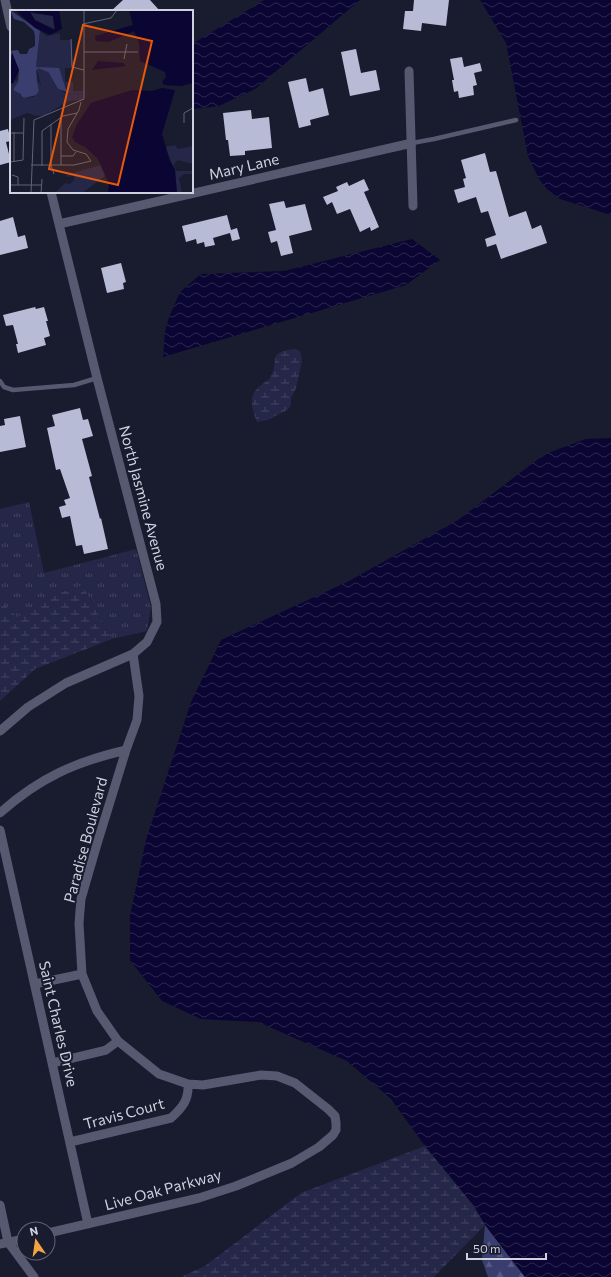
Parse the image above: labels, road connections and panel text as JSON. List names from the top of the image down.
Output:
{
  "streets": {
    "street": [
      "Mary Lane",
      "North Jasmine Avenue",
      "Paradise Boulevard",
      "Saint Charles Drive",
      "Travis Court",
      "Live Oak Parkway"
    ]
  },
  "crossings": [
    ["Mary Lane", "North Jasmine Avenue"],
    ["North Jasmine Avenue", "Paradise Boulevard"],
    ["Paradise Boulevard", "Travis Court"],
    ["Paradise Boulevard", "Live Oak Parkway"],
    ["Saint Charles Drive", "Travis Court"],
    ["Saint Charles Drive", "Live Oak Parkway"]
  ],
  "scale_bar": "50 m",
  "north": "top"
}
